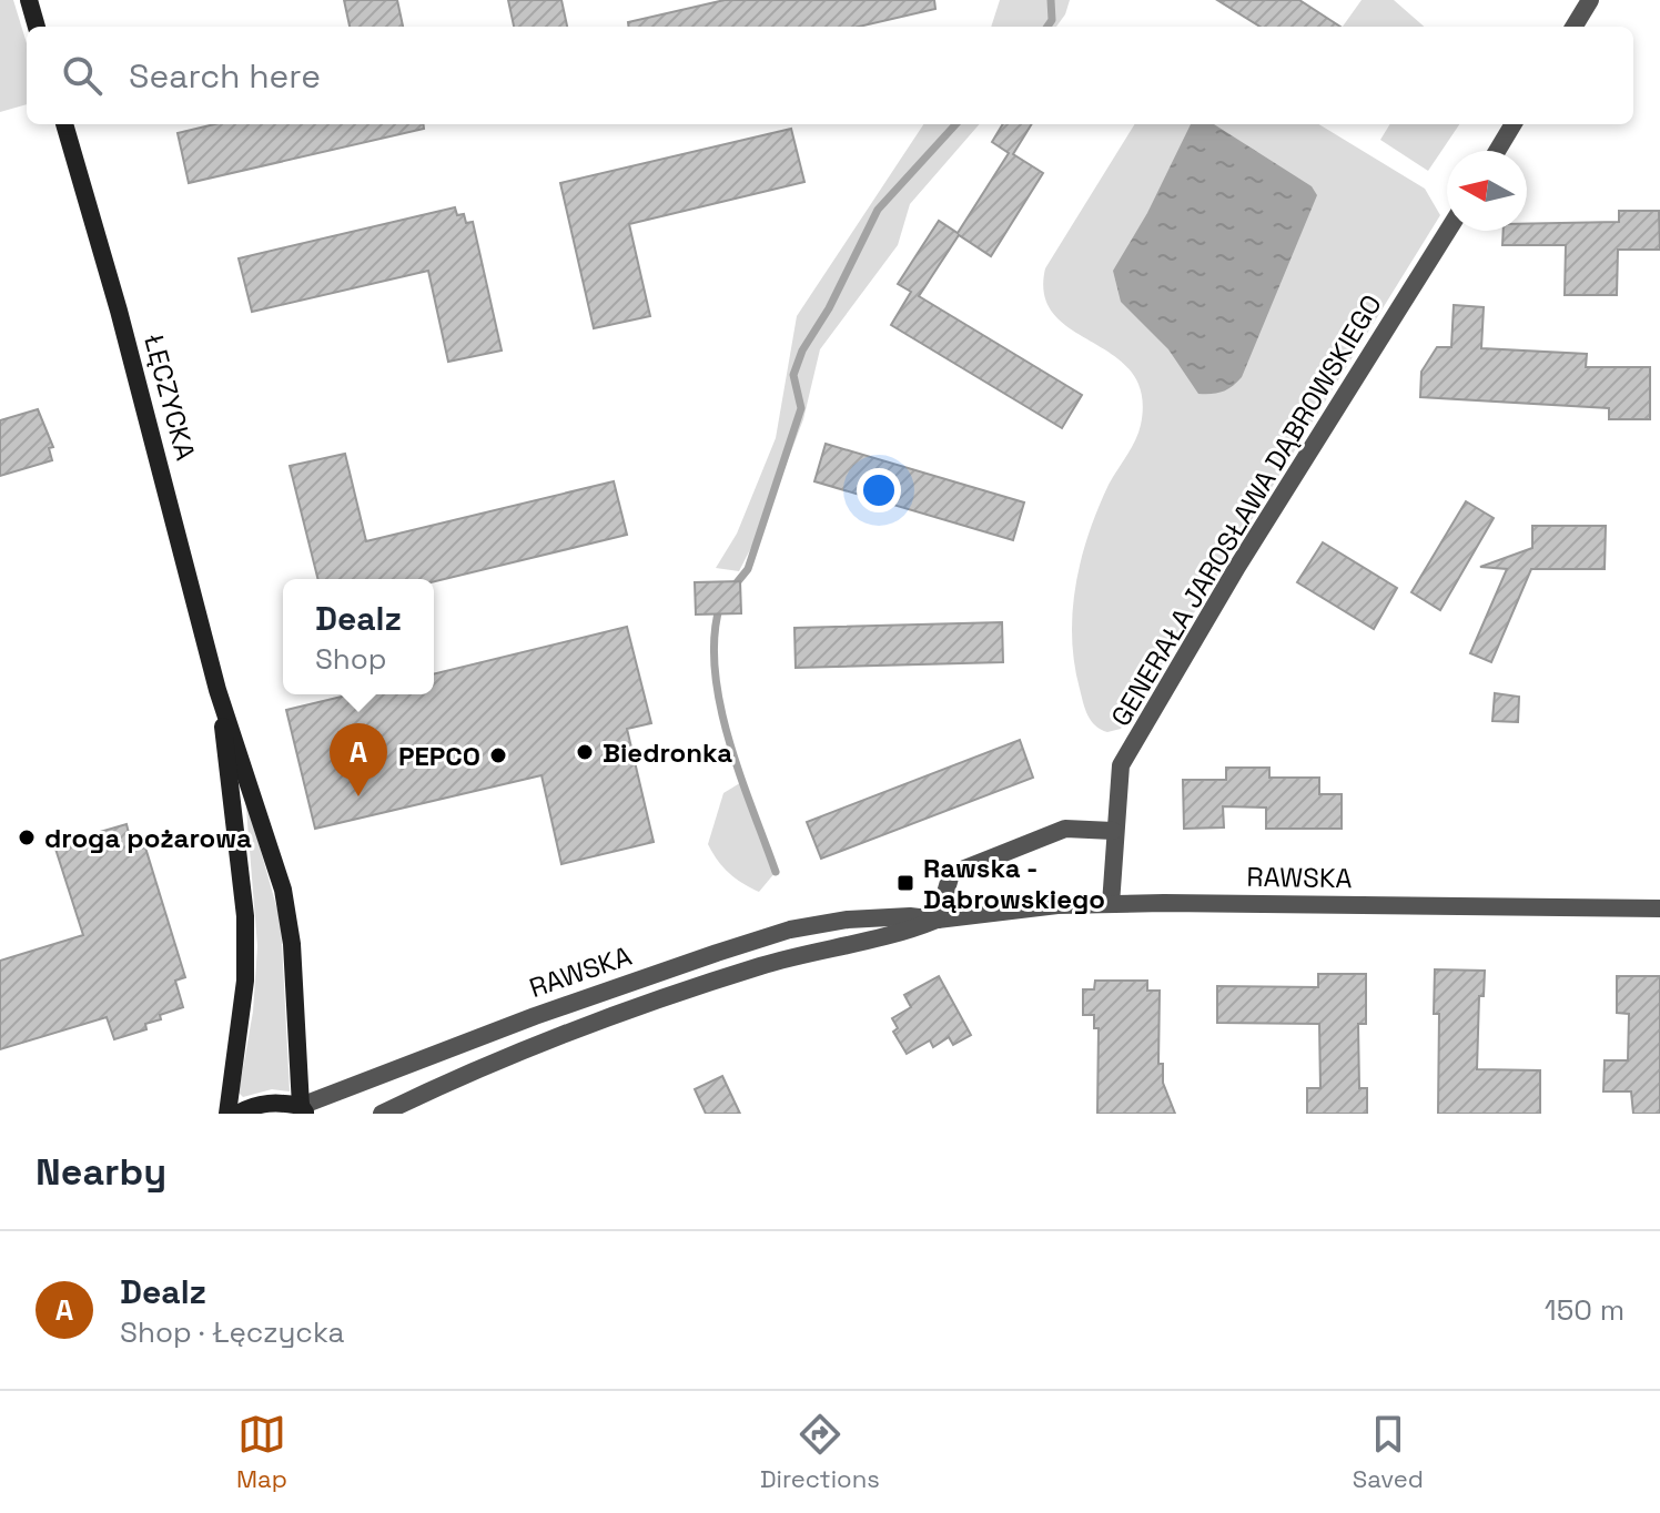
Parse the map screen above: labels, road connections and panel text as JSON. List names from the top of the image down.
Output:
{
  "streets": {
    "main road": ["ŁĘCZYCKA"],
    "street": ["GENERAŁA JAROSŁAWA DĄBROWSKIEGO", "RAWSKA"]
  },
  "crossings": [
    ["ŁĘCZYCKA", "RAWSKA"],
    ["GENERAŁA JAROSŁAWA DĄBROWSKIEGO", "RAWSKA"]
  ],
  "places": {
    "other": ["Biedronka", "PEPCO", "droga pożarowa"],
    "transit": ["Rawska - Dąbrowskiego"]
  },
  "north": "left",
  "page": {
    "search": "Search here",
    "popup": ["Dealz", "Shop"],
    "pins": "A",
    "heading": "Nearby",
    "list": [
      {
        "mark": "A",
        "name": "Dealz",
        "note": "Shop · Łęczycka",
        "value": "150 m"
      }
    ],
    "nav": ["Map", "Directions", "Saved"]
  }
}
